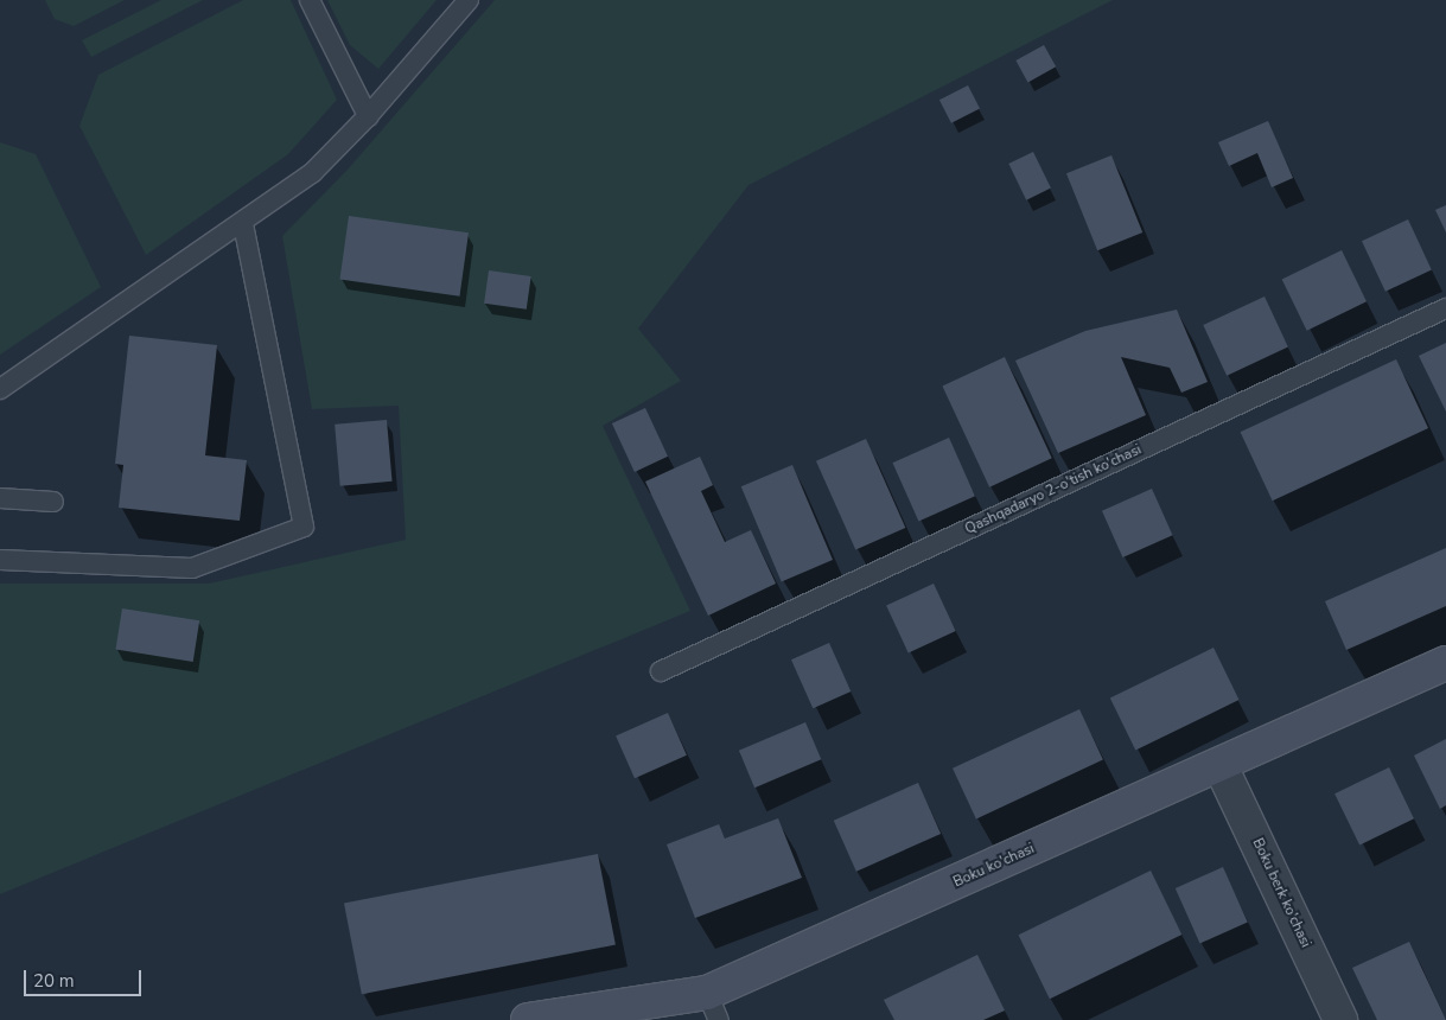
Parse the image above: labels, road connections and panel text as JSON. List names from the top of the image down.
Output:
{
  "streets": {
    "street": ["Boku ko'chasi", "Boku berk ko'chasi"],
    "lane": ["Qashqadaryo 2-o'tish ko'chasi"]
  },
  "crossings": [
    ["Boku ko'chasi", "Boku berk ko'chasi"]
  ],
  "scale_bar": "20 m"
}
